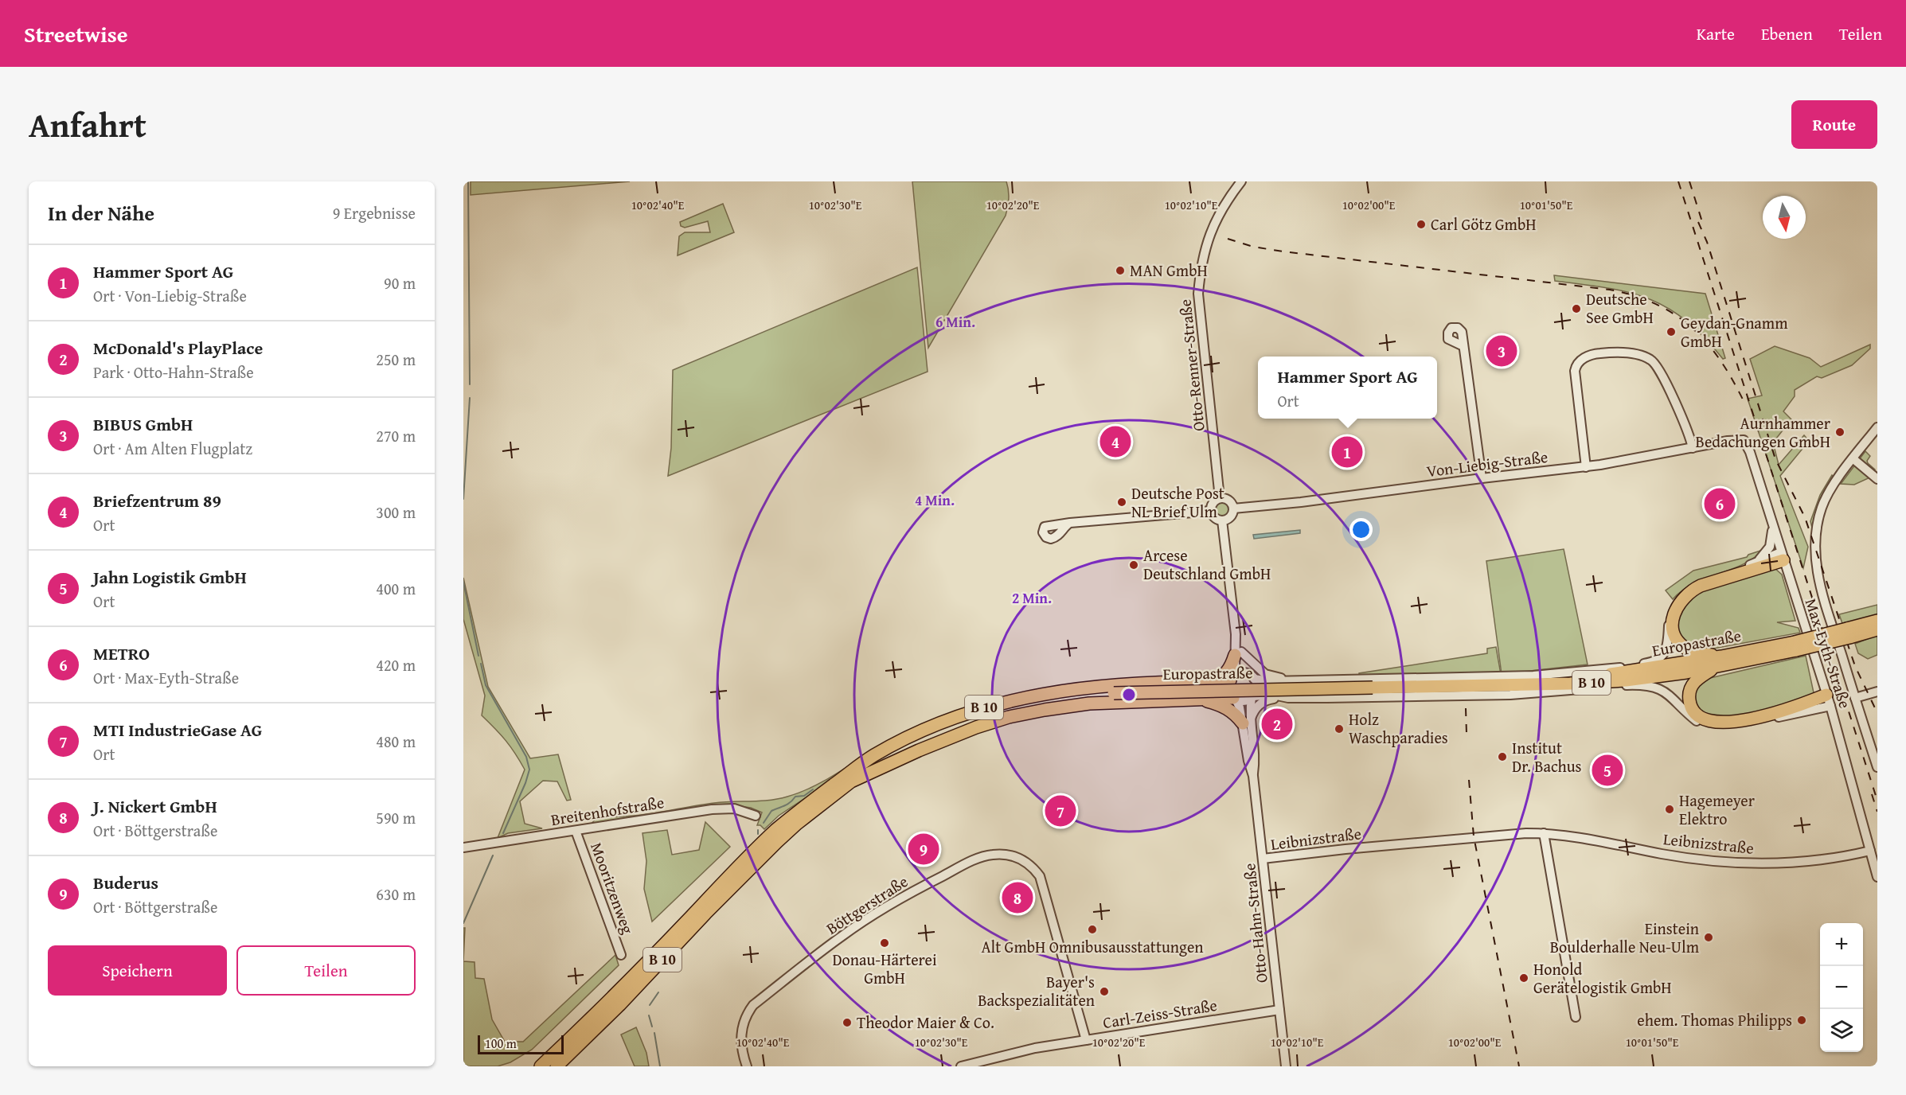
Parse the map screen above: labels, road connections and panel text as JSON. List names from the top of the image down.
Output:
{
  "streets": {
    "highway": ["Europastraße", "B 10"],
    "street": [
      "Otto-Renner-Straße",
      "Von-Liebig-Straße",
      "Max-Eyth-Straße",
      "Breitenhofstraße",
      "Leibnizstraße",
      "Mooritzenweg",
      "Böttgerstraße",
      "Otto-Hahn-Straße",
      "Carl-Zeiss-Straße"
    ]
  },
  "crossings": [
    ["Otto-Renner-Straße", "Von-Liebig-Straße"],
    ["Von-Liebig-Straße", "Max-Eyth-Straße"],
    ["Europastraße", "Max-Eyth-Straße"],
    ["Europastraße", "B 10"],
    ["Europastraße", "Otto-Hahn-Straße"],
    ["Max-Eyth-Straße", "Leibnizstraße"],
    ["B 10", "Otto-Hahn-Straße"],
    ["Breitenhofstraße", "Mooritzenweg"],
    ["Leibnizstraße", "Otto-Hahn-Straße"],
    ["Böttgerstraße", "Carl-Zeiss-Straße"],
    ["Otto-Hahn-Straße", "Carl-Zeiss-Straße"]
  ],
  "places": [
    "Carl Götz GmbH",
    "MAN GmbH",
    "Deutsche See GmbH",
    "Geydan-Gnamm GmbH",
    "Aurnhammer Bedachungen GmbH",
    "Deutsche Post NL Brief Ulm",
    "Arcese Deutschland GmbH",
    "Holz Waschparadies",
    "Institut Dr. Bachus",
    "Hagemeyer Elektro",
    "Alt GmbH Omnibusausstattungen",
    "Einstein Boulderhalle Neu-Ulm",
    "Donau-Härterei GmbH",
    "Honold Gerätelogistik GmbH",
    "Bayer's Backspezialitäten",
    "ehem. Thomas Philipps",
    "Theodor Maier & Co."
  ],
  "scale_bar": "100 m",
  "north": "bottom",
  "page": {
    "header": "Streetwise",
    "nav": ["Karte", "Ebenen", "Teilen"],
    "title": "Anfahrt",
    "buttons": [
      "Route",
      ["Speichern", "Teilen"]
    ],
    "heading": ["In der Nähe", "9 Ergebnisse"],
    "list": [
      {
        "mark": "1",
        "name": "Hammer Sport AG",
        "note": "Ort · Von-Liebig-Straße",
        "value": "90 m"
      },
      {
        "mark": "2",
        "name": "McDonald's PlayPlace",
        "note": "Park · Otto-Hahn-Straße",
        "value": "250 m"
      },
      {
        "mark": "3",
        "name": "BIBUS GmbH",
        "note": "Ort · Am Alten Flugplatz",
        "value": "270 m"
      },
      {
        "mark": "4",
        "name": "Briefzentrum 89",
        "note": "Ort",
        "value": "300 m"
      },
      {
        "mark": "5",
        "name": "Jahn Logistik GmbH",
        "note": "Ort",
        "value": "400 m"
      },
      {
        "mark": "6",
        "name": "METRO",
        "note": "Ort · Max-Eyth-Straße",
        "value": "420 m"
      },
      {
        "mark": "7",
        "name": "MTI IndustrieGase AG",
        "note": "Ort",
        "value": "480 m"
      },
      {
        "mark": "8",
        "name": "J. Nickert GmbH",
        "note": "Ort · Böttgerstraße",
        "value": "590 m"
      },
      {
        "mark": "9",
        "name": "Buderus",
        "note": "Ort · Böttgerstraße",
        "value": "630 m"
      }
    ],
    "pins": [
      "3",
      "4",
      "1",
      "6",
      "2",
      "5",
      "7",
      "9",
      "8"
    ],
    "popup": ["Hammer Sport AG", "Ort"],
    "map_buttons": ["+", "−"],
    "scale": "100 m"
  },
  "coordinates": [
    "10°02'40\"E",
    "10°02'30\"E",
    "10°02'20\"E",
    "10°02'10\"E",
    "10°02'00\"E",
    "10°01'50\"E"
  ],
  "rings": ["6 Min.", "4 Min.", "2 Min."]
}
